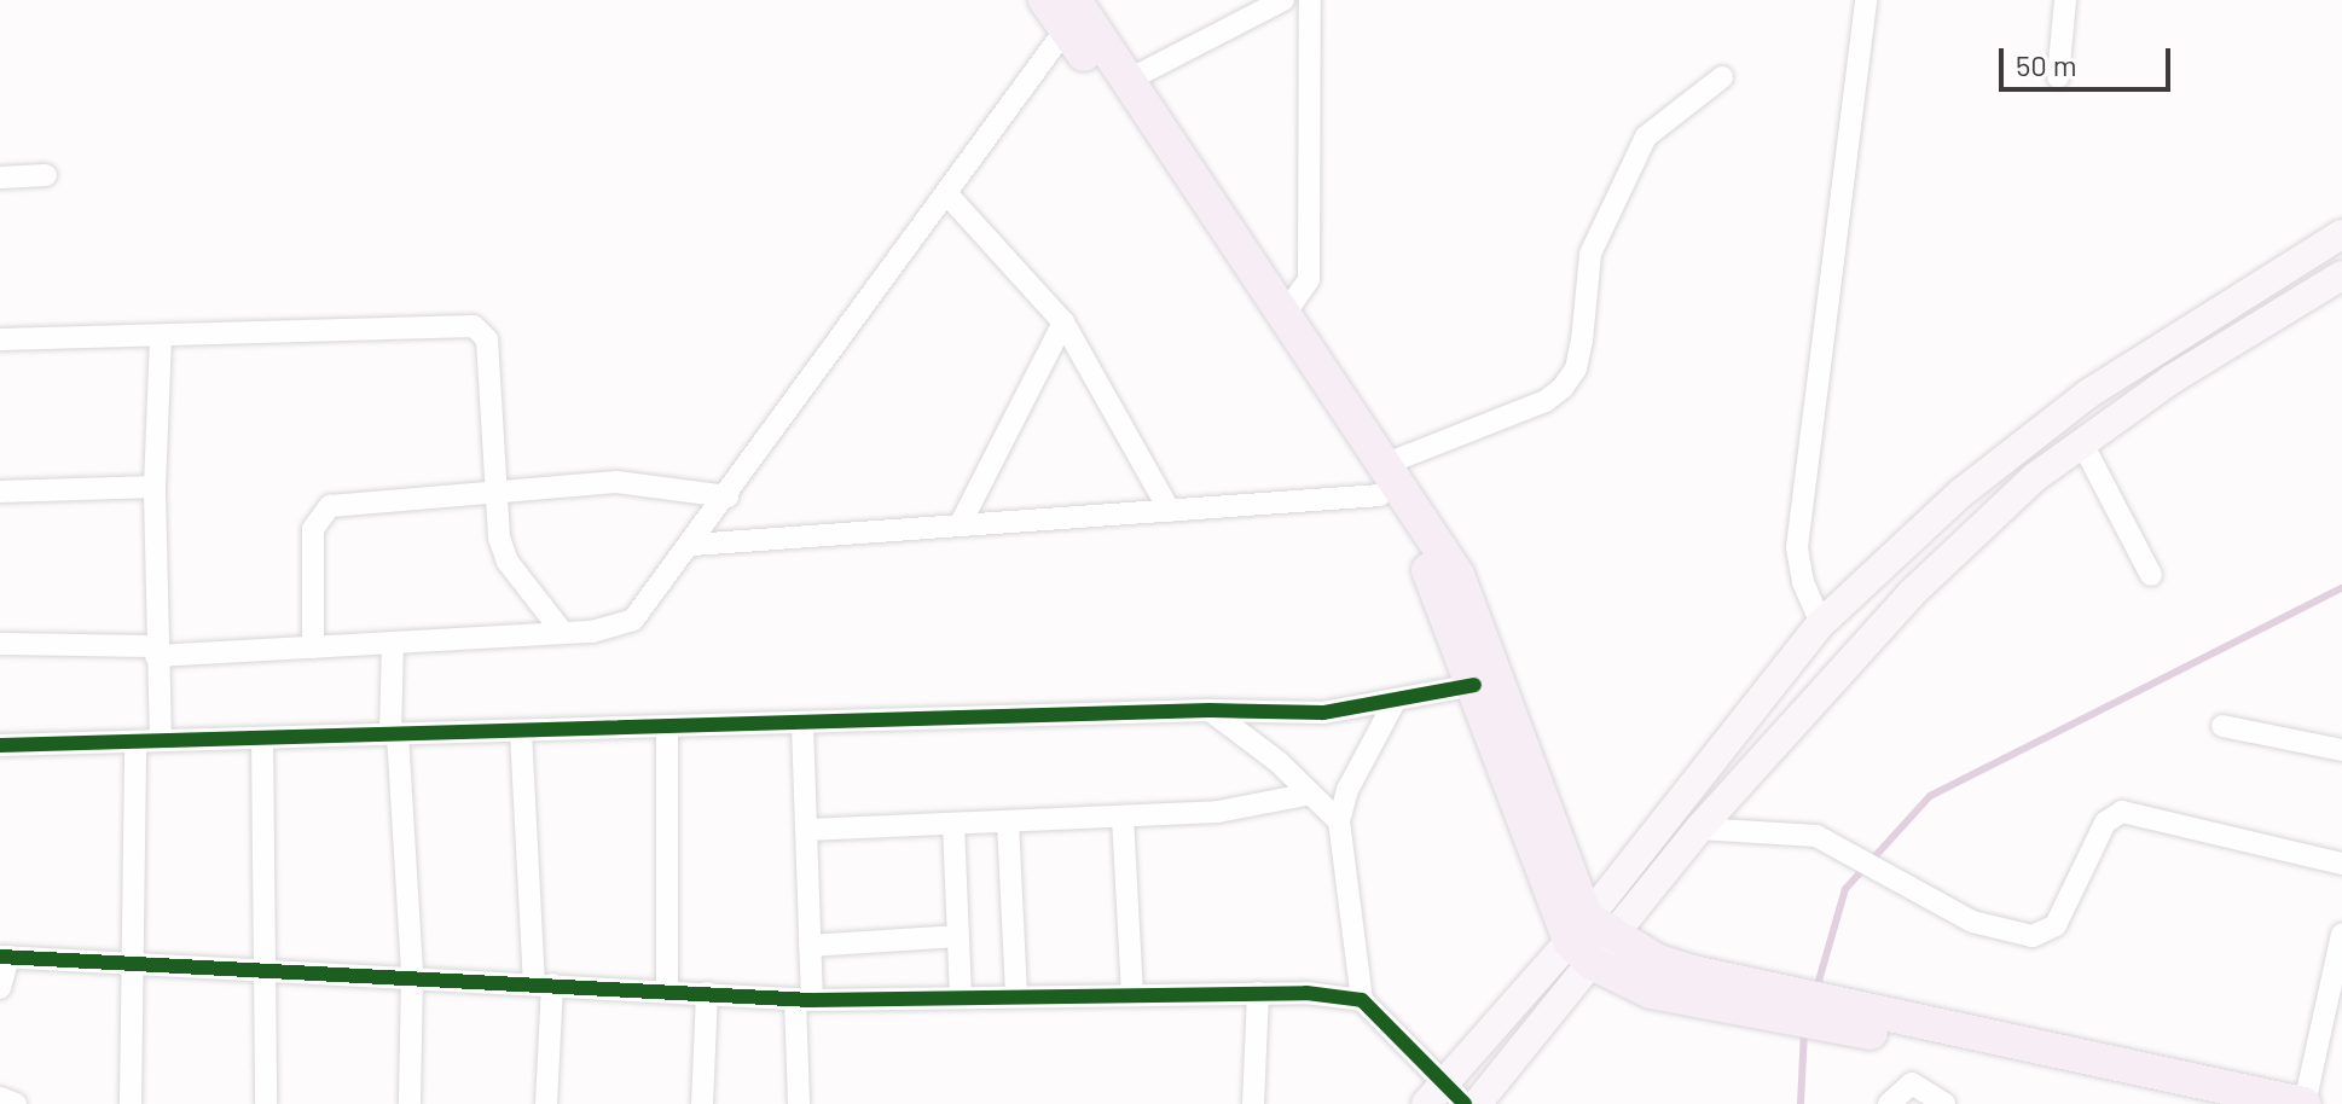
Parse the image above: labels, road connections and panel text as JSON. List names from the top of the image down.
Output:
{
  "scale_bar": "50 m"
}
